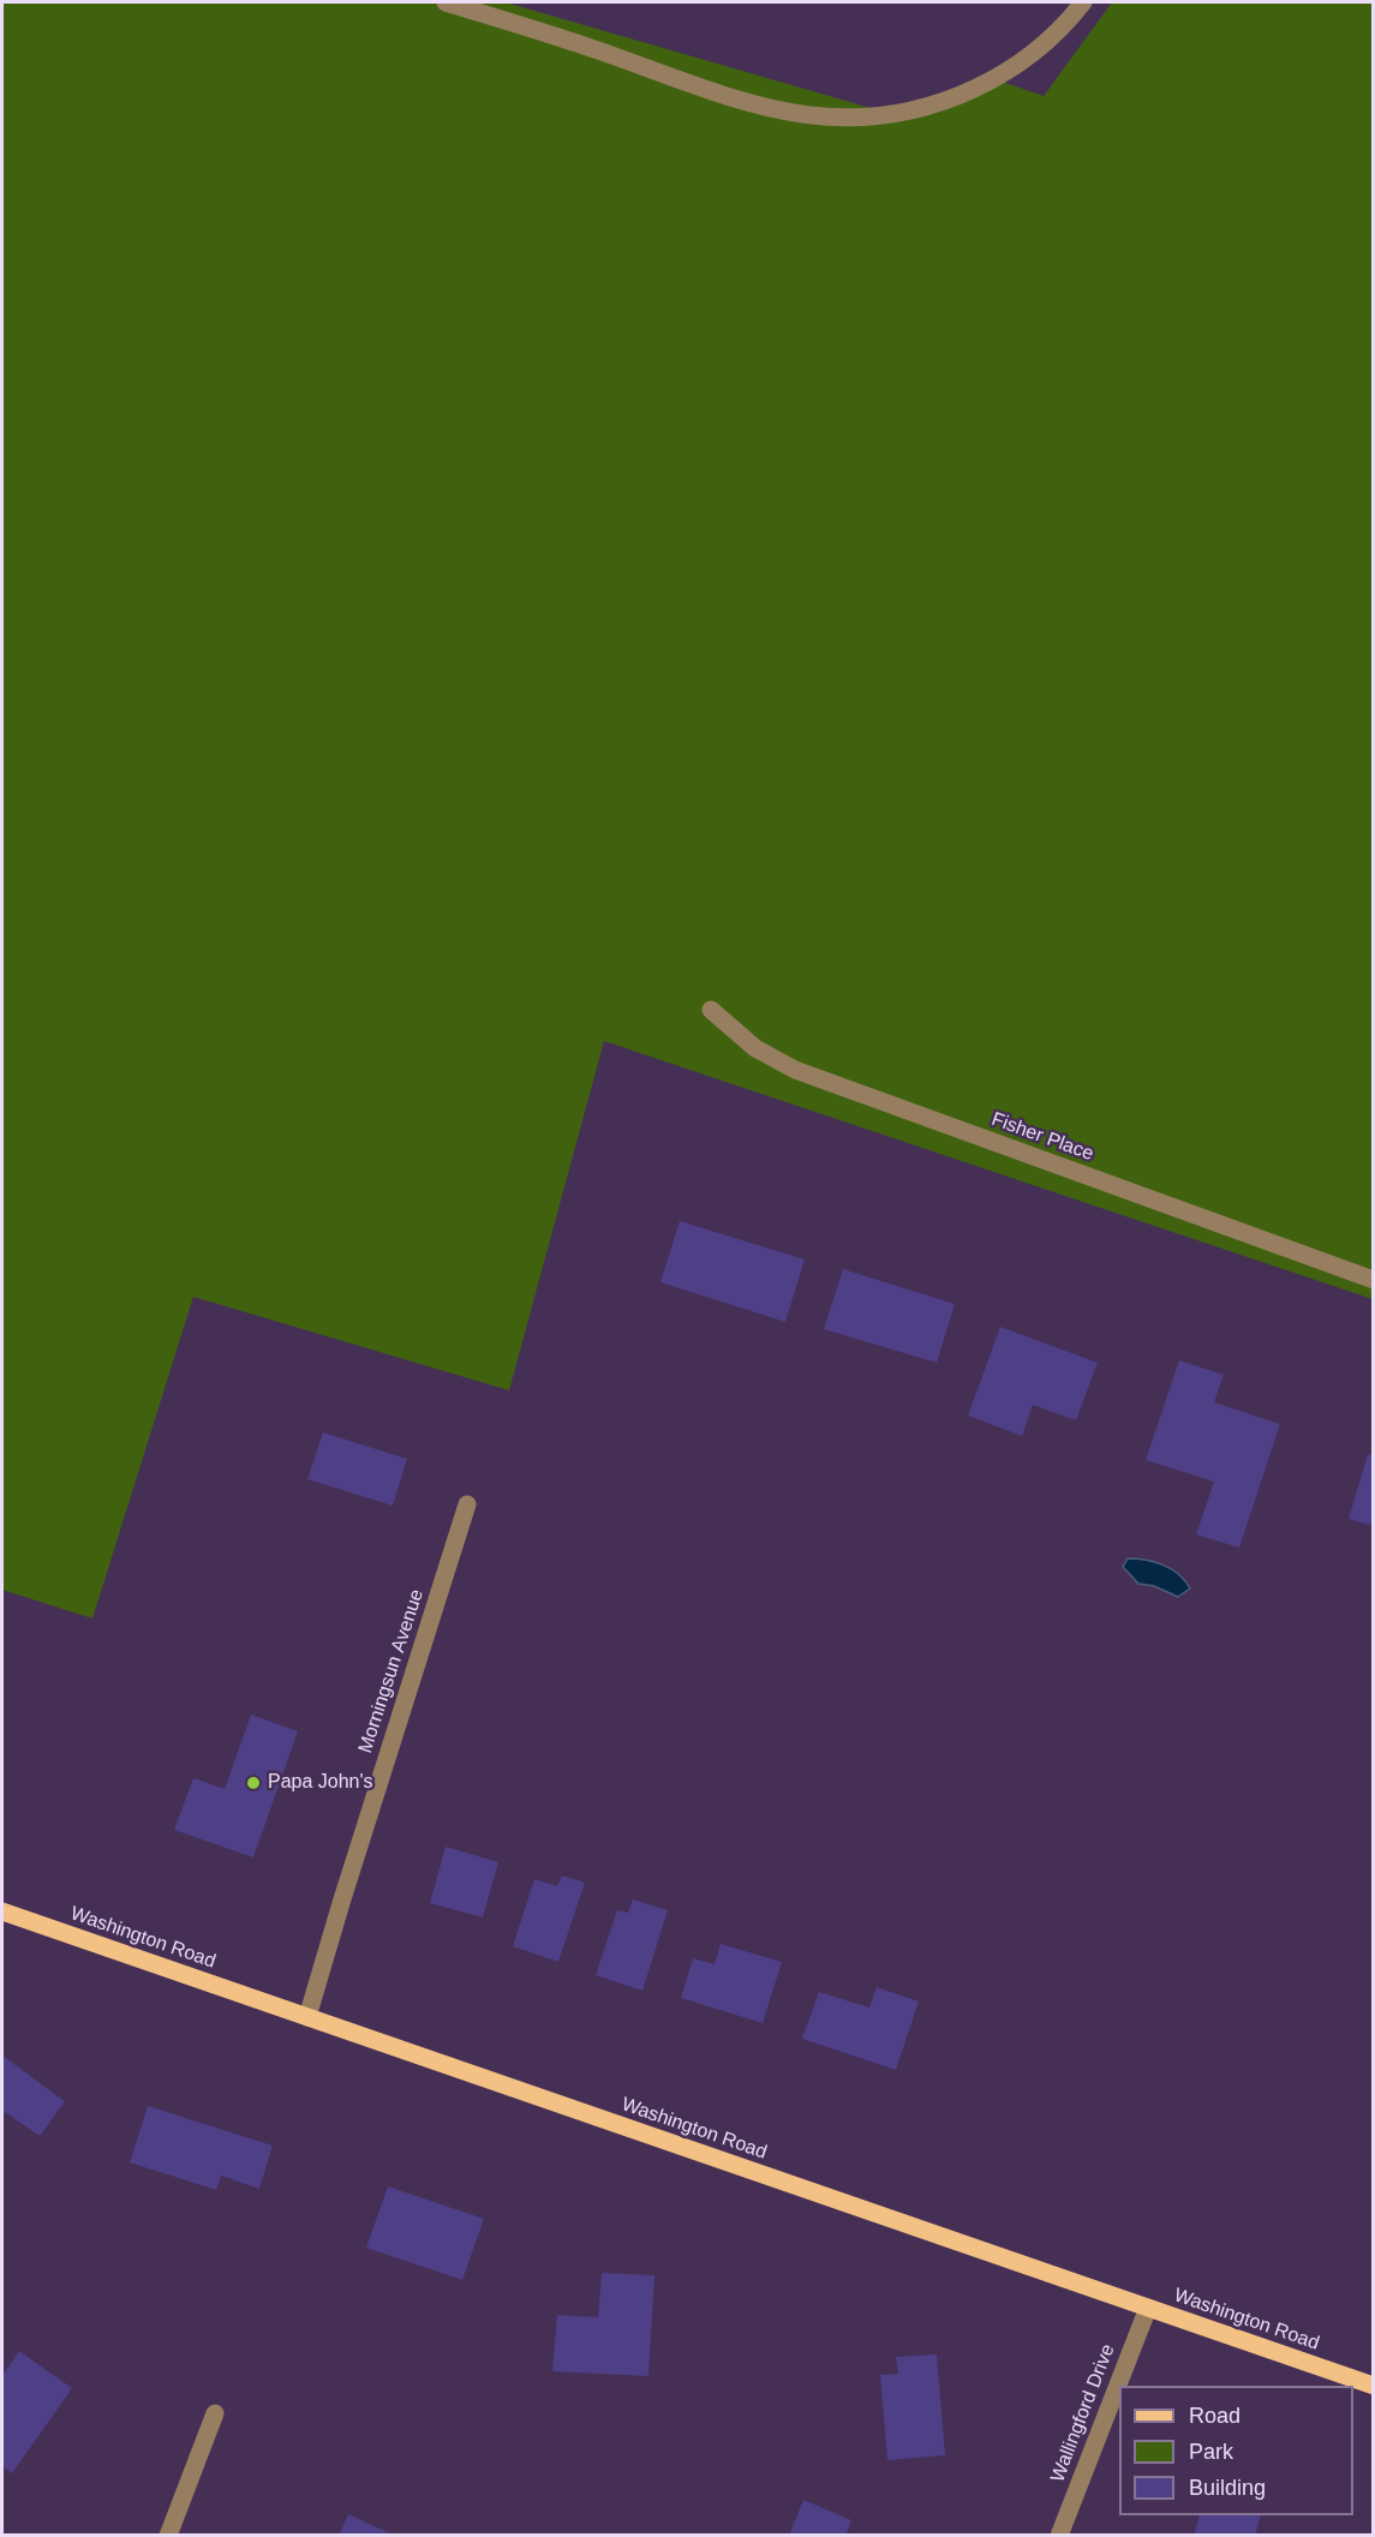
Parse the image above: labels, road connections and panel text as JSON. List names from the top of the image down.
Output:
{
  "streets": {
    "main road": ["Washington Road"],
    "street": ["Fisher Place", "Morningsun Avenue", "Wallingford Drive"]
  },
  "crossings": [
    ["Morningsun Avenue", "Washington Road"],
    ["Washington Road", "Wallingford Drive"]
  ],
  "places": ["Papa John's"],
  "legend": ["Road", "Park", "Building"]
}
